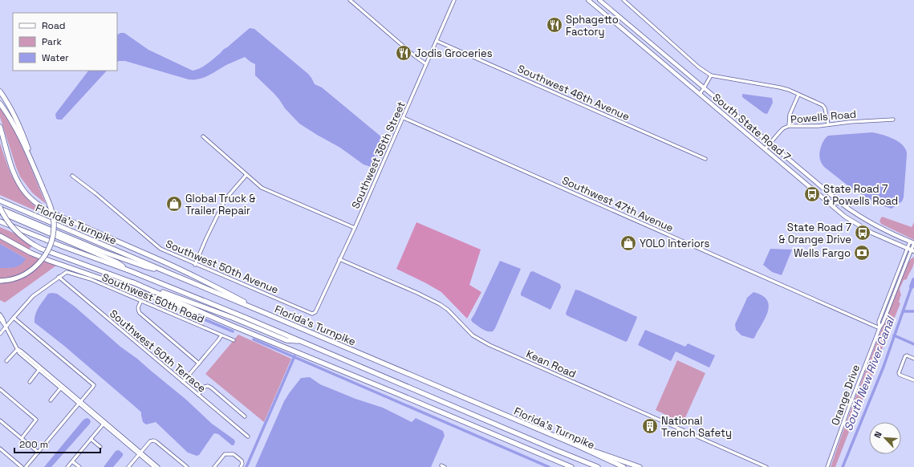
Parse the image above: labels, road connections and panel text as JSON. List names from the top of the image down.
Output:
{
  "streets": {
    "highway": ["Florida's Turnpike"],
    "main road": ["South State Road 7"],
    "street": [
      "Southwest 46th Avenue",
      "Powells Road",
      "Southwest 36th Street",
      "Southwest 47th Avenue",
      "Southwest 50th Avenue",
      "Southwest 50th Road",
      "Southwest 50th Terrace",
      "Kean Road",
      "Orange Drive"
    ]
  },
  "crossings": [
    ["Southwest 46th Avenue", "Southwest 36th Street"],
    ["Powells Road", "South State Road 7"],
    ["South State Road 7", "Orange Drive"],
    ["Southwest 36th Street", "Southwest 47th Avenue"],
    ["Southwest 36th Street", "Southwest 50th Avenue"],
    ["Southwest 36th Street", "Kean Road"],
    ["Southwest 47th Avenue", "Orange Drive"],
    ["Southwest 50th Road", "Southwest 50th Terrace"]
  ],
  "water": ["South New River Canal"],
  "places": {
    "restaurant": ["Sphagetto Factory", "Jodis Groceries"],
    "bus stop": ["State Road 7 & Powells Road", "State Road 7 & Orange Drive"],
    "shop": ["Global Truck & Trailer Repair", "YOLO Interiors"],
    "bank": ["Wells Fargo"],
    "building": ["National Trench Safety"]
  },
  "legend": ["Road", "Park", "Water"],
  "scale_bar": "200 m",
  "north": "top left"
}
